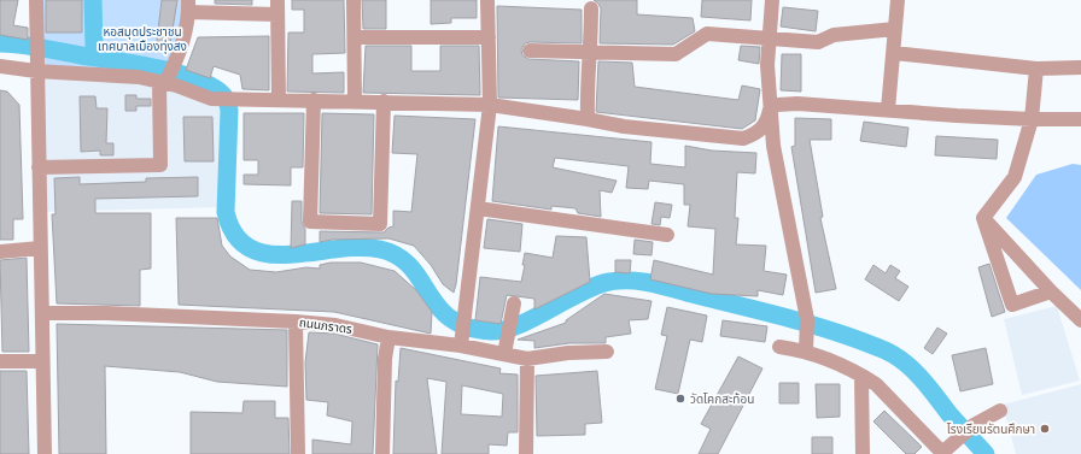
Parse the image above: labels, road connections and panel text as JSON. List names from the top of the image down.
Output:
{
  "streets": {
    "street": ["ถนนภราดร"]
  },
  "parks": ["หอสมุดประชาชน เทศบาลเมืองทุ่งสง"],
  "places": ["วัดโคกสะท้อน", "โรงเรียนรัตนศึกษา"]
}
